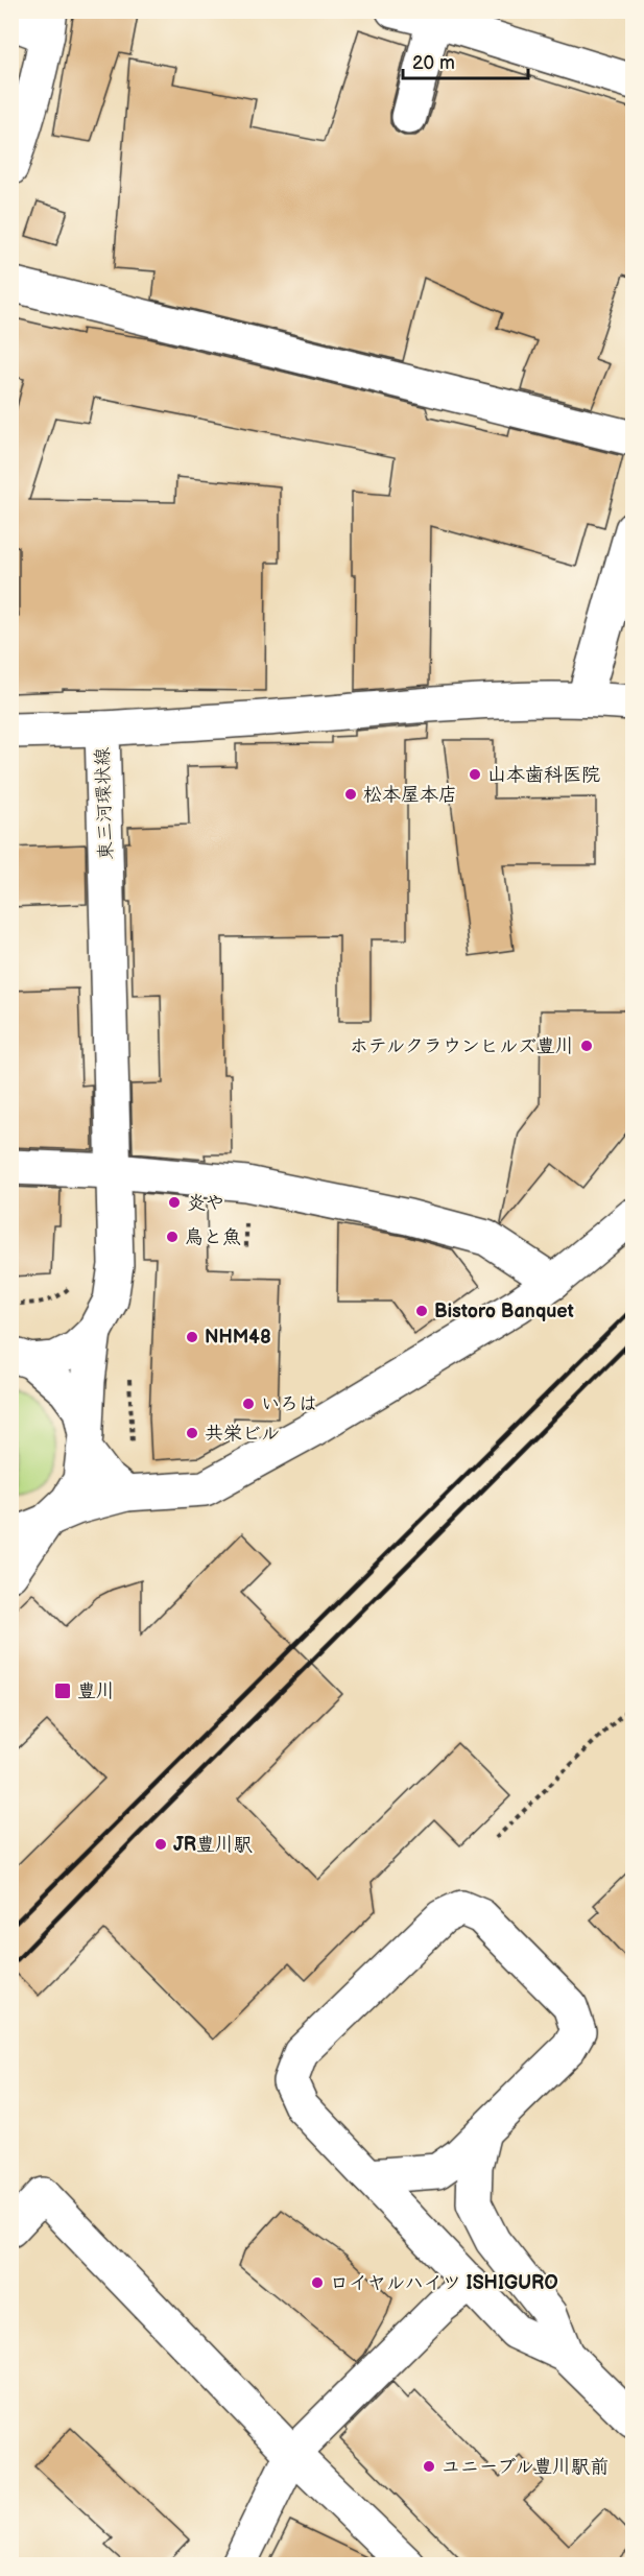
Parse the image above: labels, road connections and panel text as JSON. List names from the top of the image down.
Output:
{
  "streets": {
    "street": ["東三河環状線"]
  },
  "places": {
    "other": [
      "山本歯科医院",
      "松本屋本店",
      "ホテルクラウンヒルズ豊川",
      "炎や",
      "鳥と魚",
      "Bistoro Banquet",
      "NHM48",
      "いろは",
      "共栄ビル",
      "JR豊川駅",
      "ロイヤルハイツ ISHIGURO",
      "ユニーブル豊川駅前"
    ],
    "transit": ["豊川"]
  },
  "scale_bar": "20 m"
}
